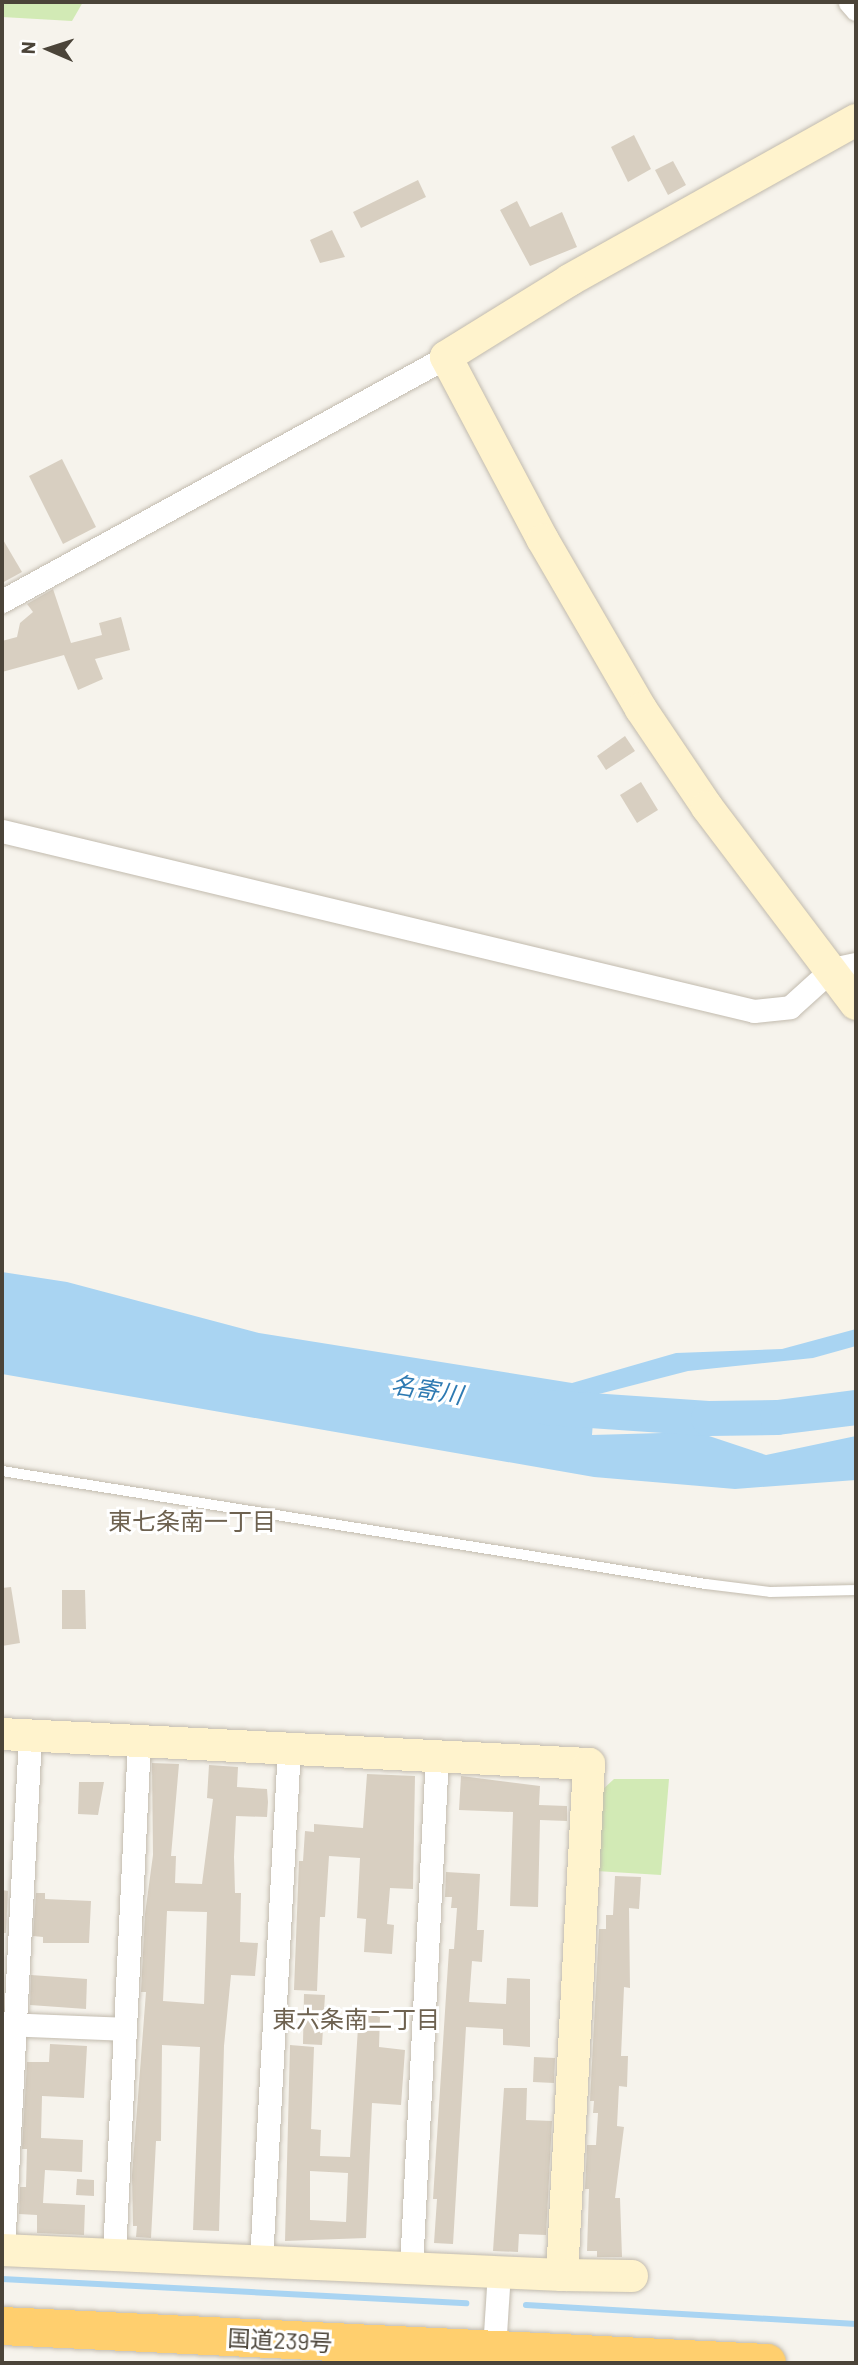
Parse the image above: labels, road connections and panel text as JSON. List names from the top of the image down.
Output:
{
  "streets": {
    "highway": ["国道239号"]
  },
  "districts": ["東七条南一丁目", "東六条南二丁目"],
  "water": ["名寄川"],
  "north": "left"
}
